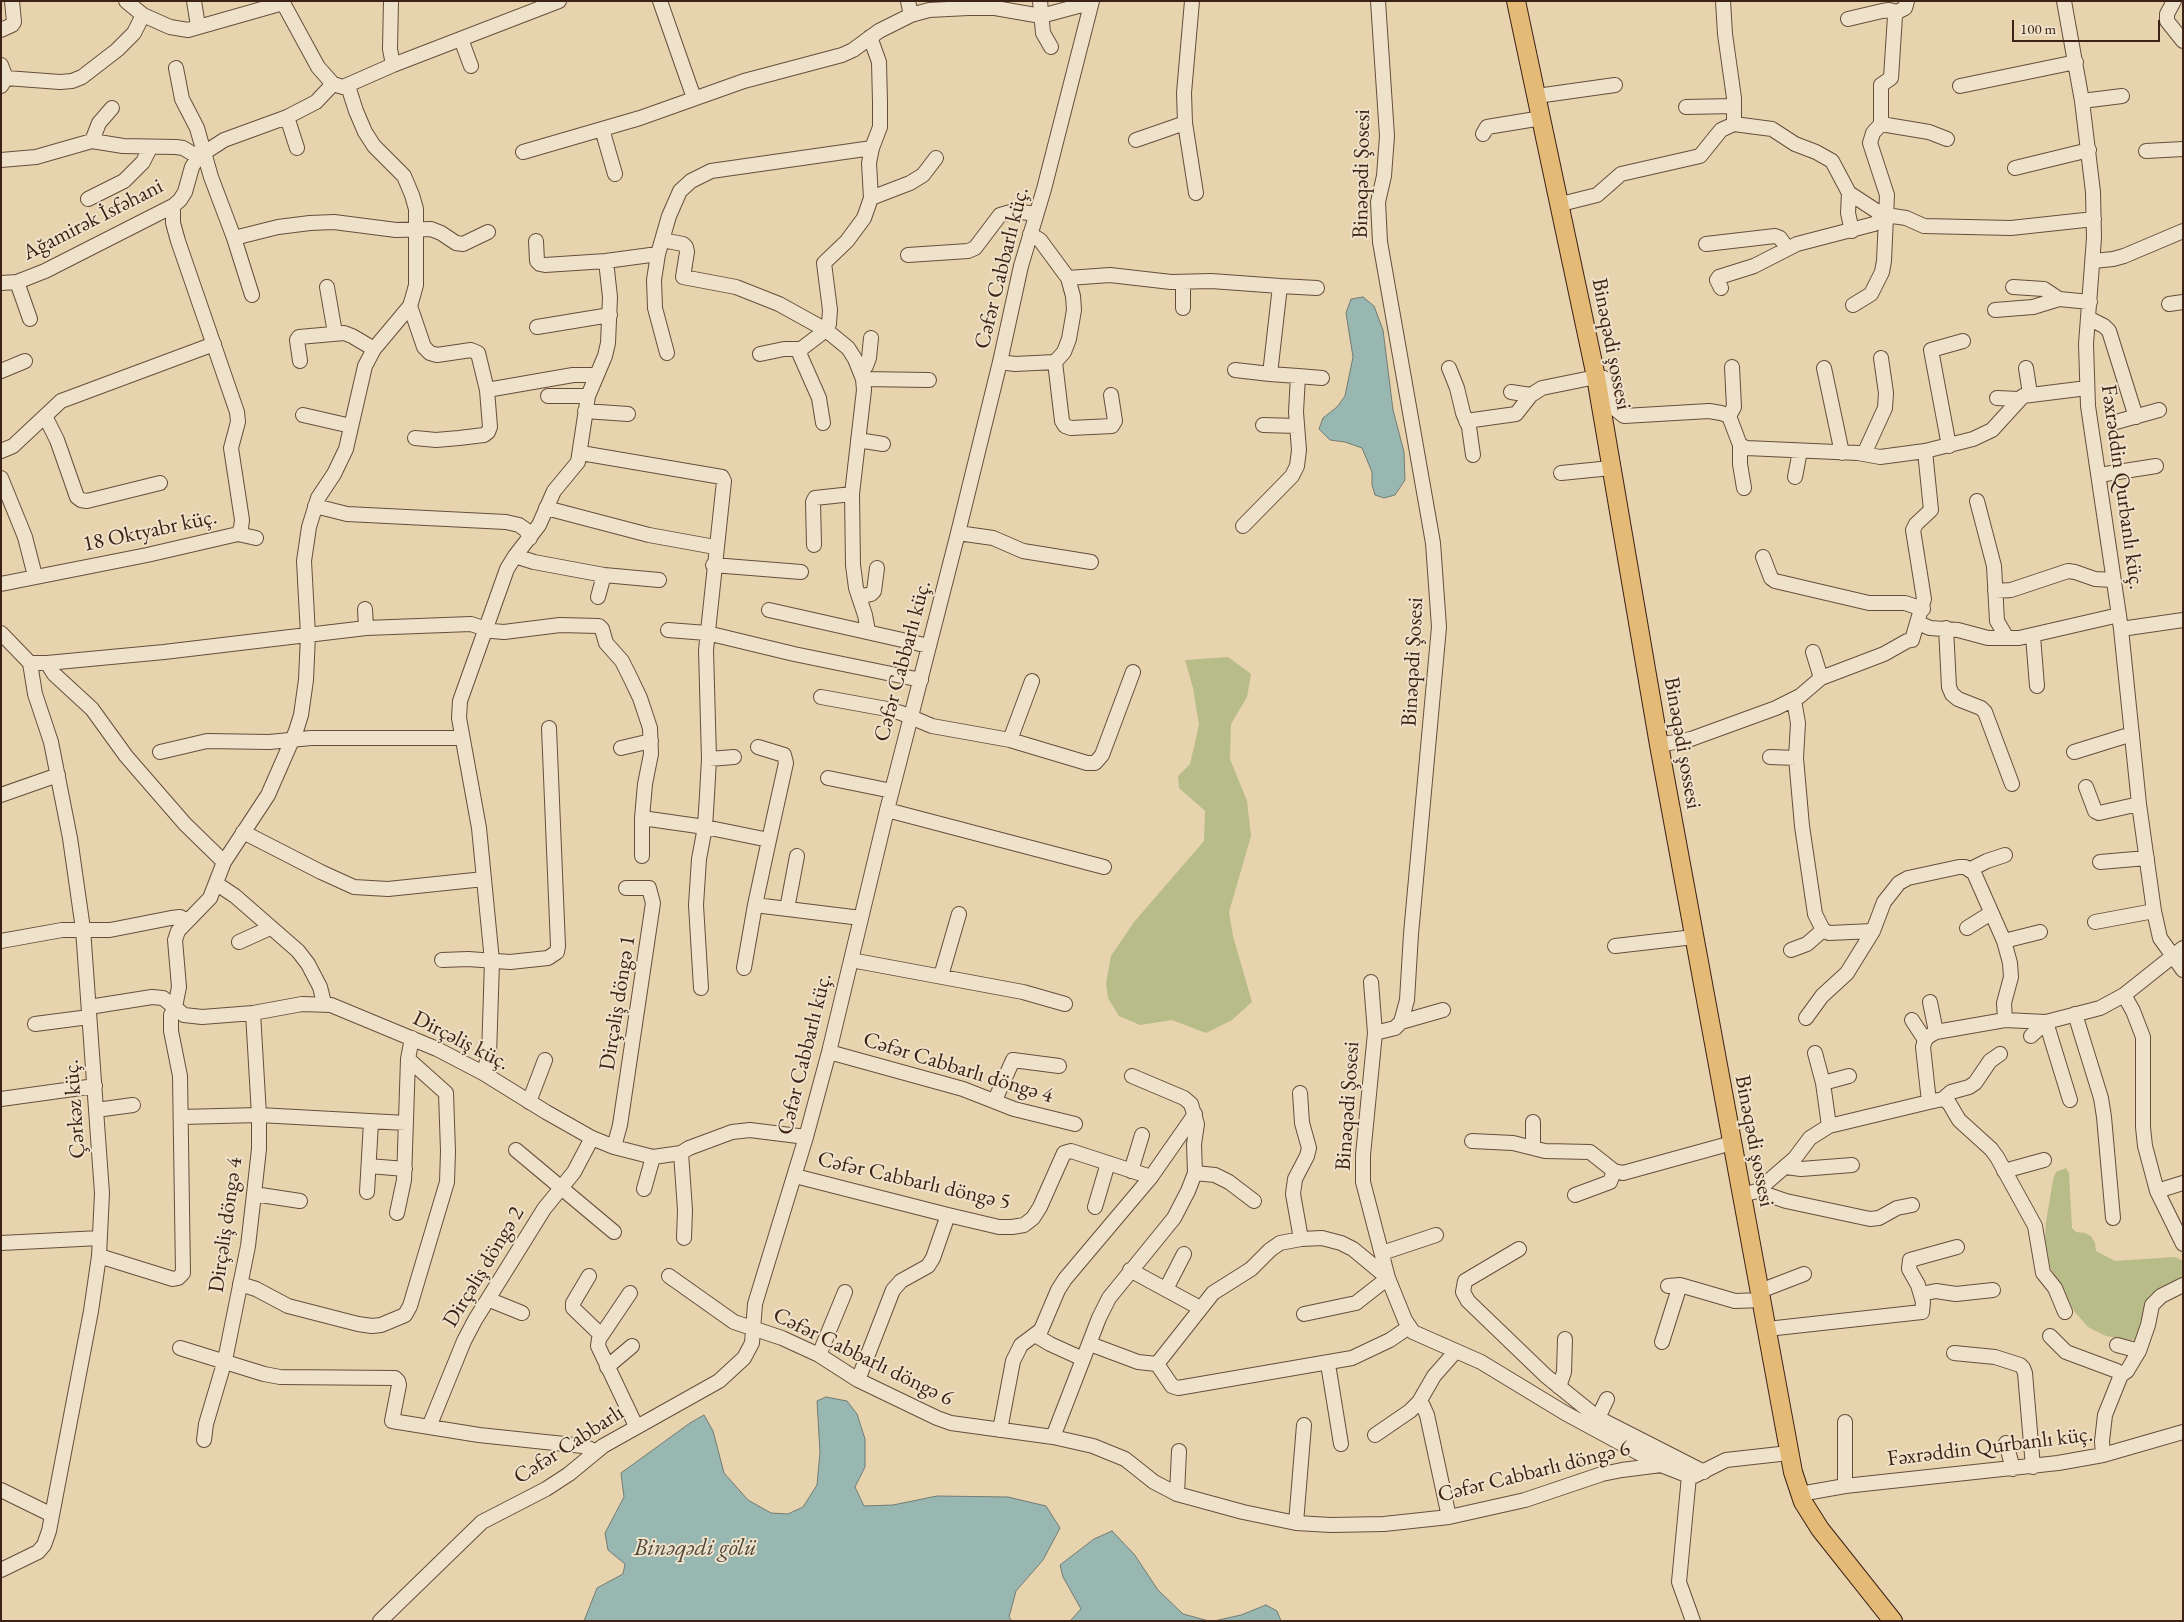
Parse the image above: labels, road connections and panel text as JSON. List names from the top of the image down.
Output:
{
  "streets": {
    "main road": ["Binəqədi şossesi"],
    "street": [
      "Binəqədi Şosesi",
      "Ağamirək İsfəhani",
      "Cəfər Cabbarlı küç.",
      "Fəxrəddin Qurbanlı küç.",
      "18 Oktyabr küç.",
      "Dirçəliş döngə 1",
      "Dirçəliş küç.",
      "Cəfər Cabbarlı döngə 4",
      "Çərkəz küç.",
      "Cəfər Cabbarlı döngə 5",
      "Dirçəliş döngə 4",
      "Dirçəliş döngə 2",
      "Cəfər Cabbarlı döngə 6",
      "Cəfər Cabbarlı"
    ]
  },
  "crossings": [
    ["Ağamirək İsfəhani", "18 Oktyabr küç."],
    ["Cəfər Cabbarlı küç.", "Dirçəliş küç."],
    ["Cəfər Cabbarlı küç.", "Cəfər Cabbarlı döngə 4"],
    ["Cəfər Cabbarlı küç.", "Cəfər Cabbarlı döngə 5"],
    ["Cəfər Cabbarlı küç.", "Cəfər Cabbarlı döngə 6"],
    ["Cəfər Cabbarlı küç.", "Cəfər Cabbarlı"],
    ["Binəqədi şossesi", "Fəxrəddin Qurbanlı küç."],
    ["Dirçəliş döngə 1", "Dirçəliş küç."],
    ["Dirçəliş küç.", "Çərkəz küç."],
    ["Dirçəliş küç.", "Dirçəliş döngə 4"],
    ["Dirçəliş küç.", "Dirçəliş döngə 2"],
    ["Cəfər Cabbarlı döngə 6", "Cəfər Cabbarlı"]
  ],
  "water": ["Binəqədi gölü"],
  "scale_bar": "100 m"
}
